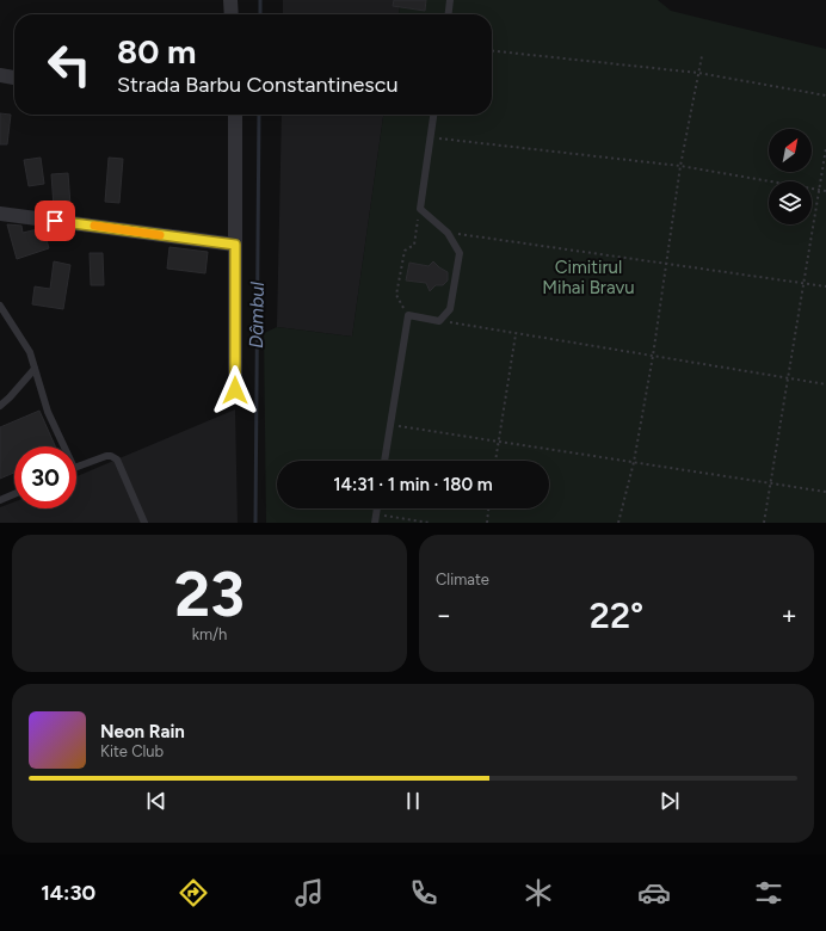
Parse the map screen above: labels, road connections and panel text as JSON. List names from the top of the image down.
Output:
{
  "water": ["Dâmbul"],
  "parks": ["Cimitirul Mihai Bravu"],
  "north": "top right",
  "page": {
    "turn": ["80 m", "Strada Barbu Constantinescu"],
    "limit": "30",
    "trip": "14:31 · 1 min · 180 m",
    "tile": [
      ["23", "km/h"],
      "Climate"
    ],
    "heat": ["−", "22°", "+"],
    "song": ["Neon Rain", "Kite Club"],
    "tabs": "14:30"
  }
}
